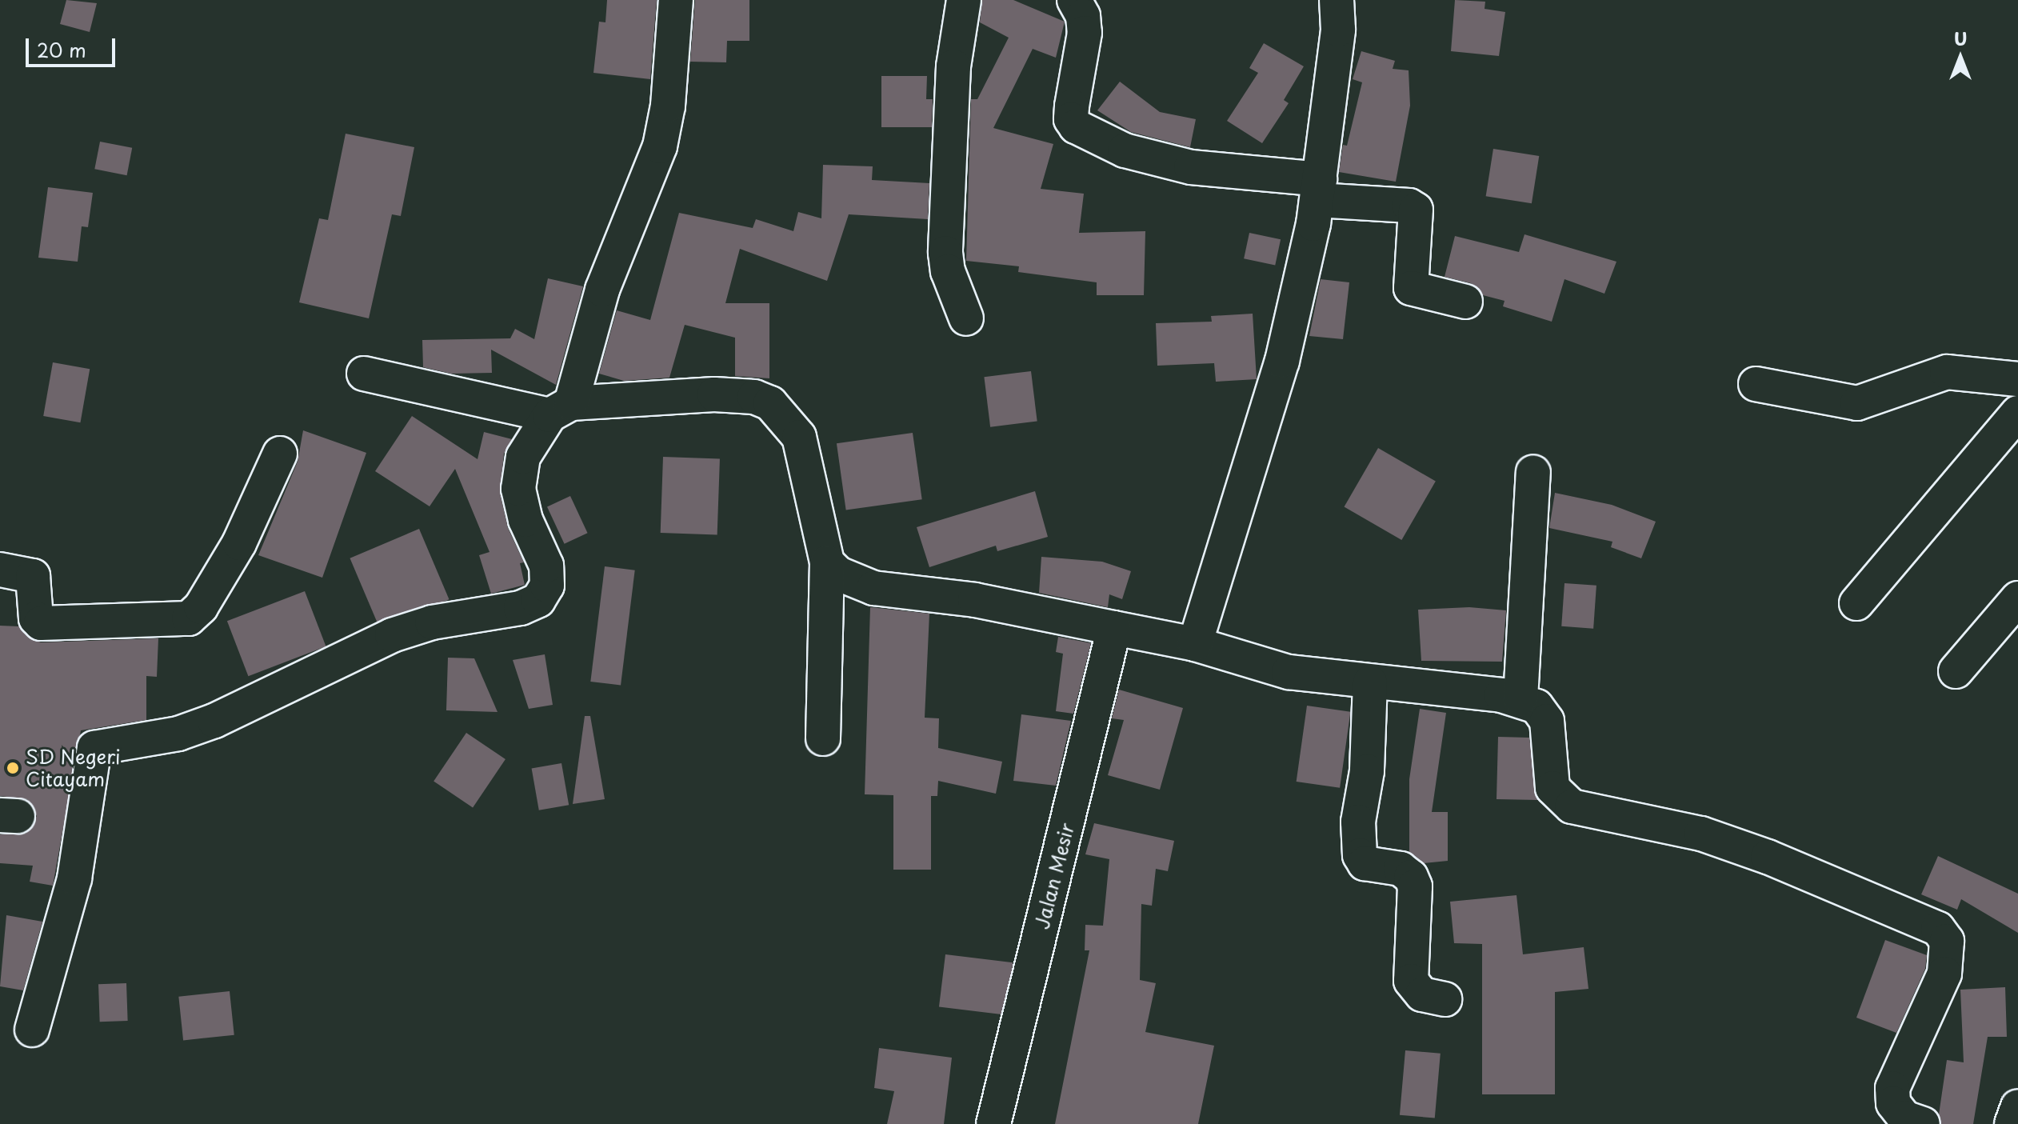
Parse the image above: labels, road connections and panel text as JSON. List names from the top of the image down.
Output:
{
  "streets": {
    "street": ["Jalan Mesir"]
  },
  "places": ["SD Negeri Citayam"],
  "scale_bar": "20 m",
  "north": "top"
}
